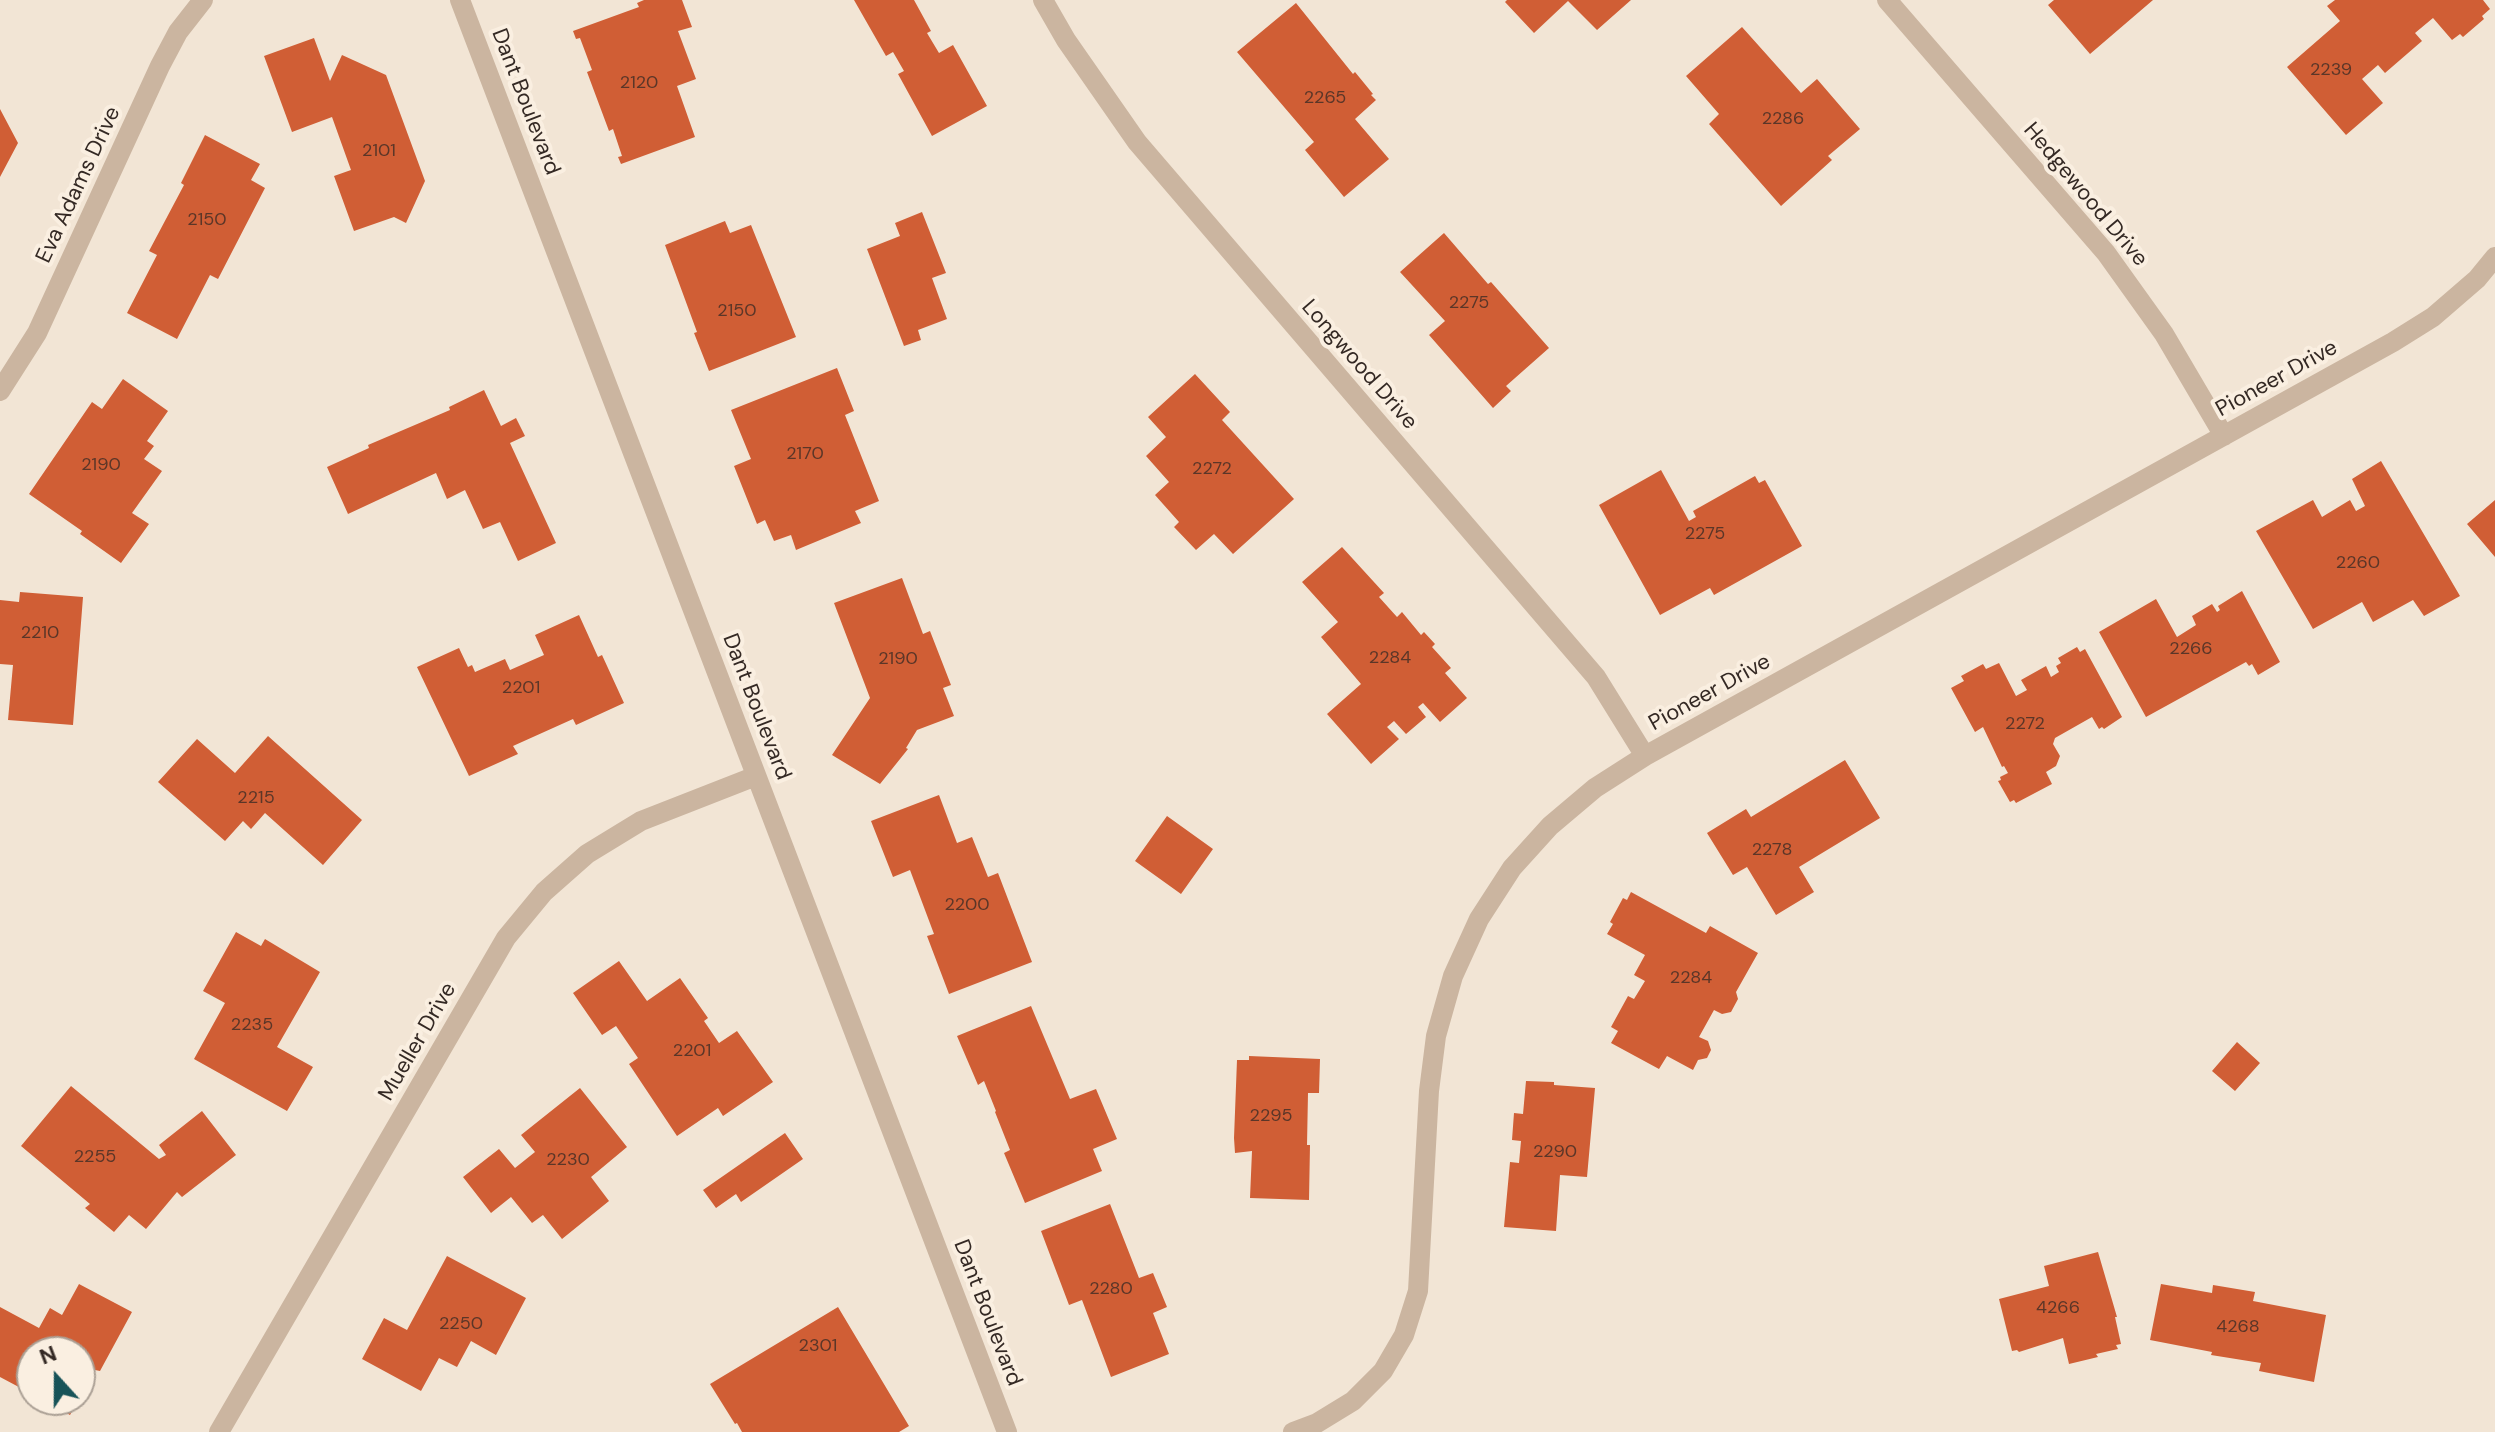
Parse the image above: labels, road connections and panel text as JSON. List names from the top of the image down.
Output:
{
  "streets": {
    "street": [
      "Dant Boulevard",
      "Eva Adams Drive",
      "Hedgewood Drive",
      "Longwood Drive",
      "Pioneer Drive",
      "Mueller Drive"
    ]
  },
  "crossings": [
    ["Dant Boulevard", "Mueller Drive"],
    ["Hedgewood Drive", "Pioneer Drive"],
    ["Longwood Drive", "Pioneer Drive"]
  ],
  "house_numbers": [
    "2239",
    "2120",
    "2265",
    "2286",
    "2101",
    "2150",
    "2275",
    "2150",
    "2170",
    "2190",
    "2272",
    "2275",
    "2260",
    "2210",
    "2266",
    "2284",
    "2190",
    "2201",
    "2272",
    "2215",
    "2278",
    "2200",
    "2284",
    "2235",
    "2201",
    "2295",
    "2290",
    "2255",
    "2230",
    "2280",
    "4266",
    "2250",
    "4268",
    "2301"
  ],
  "north": "top"
}
